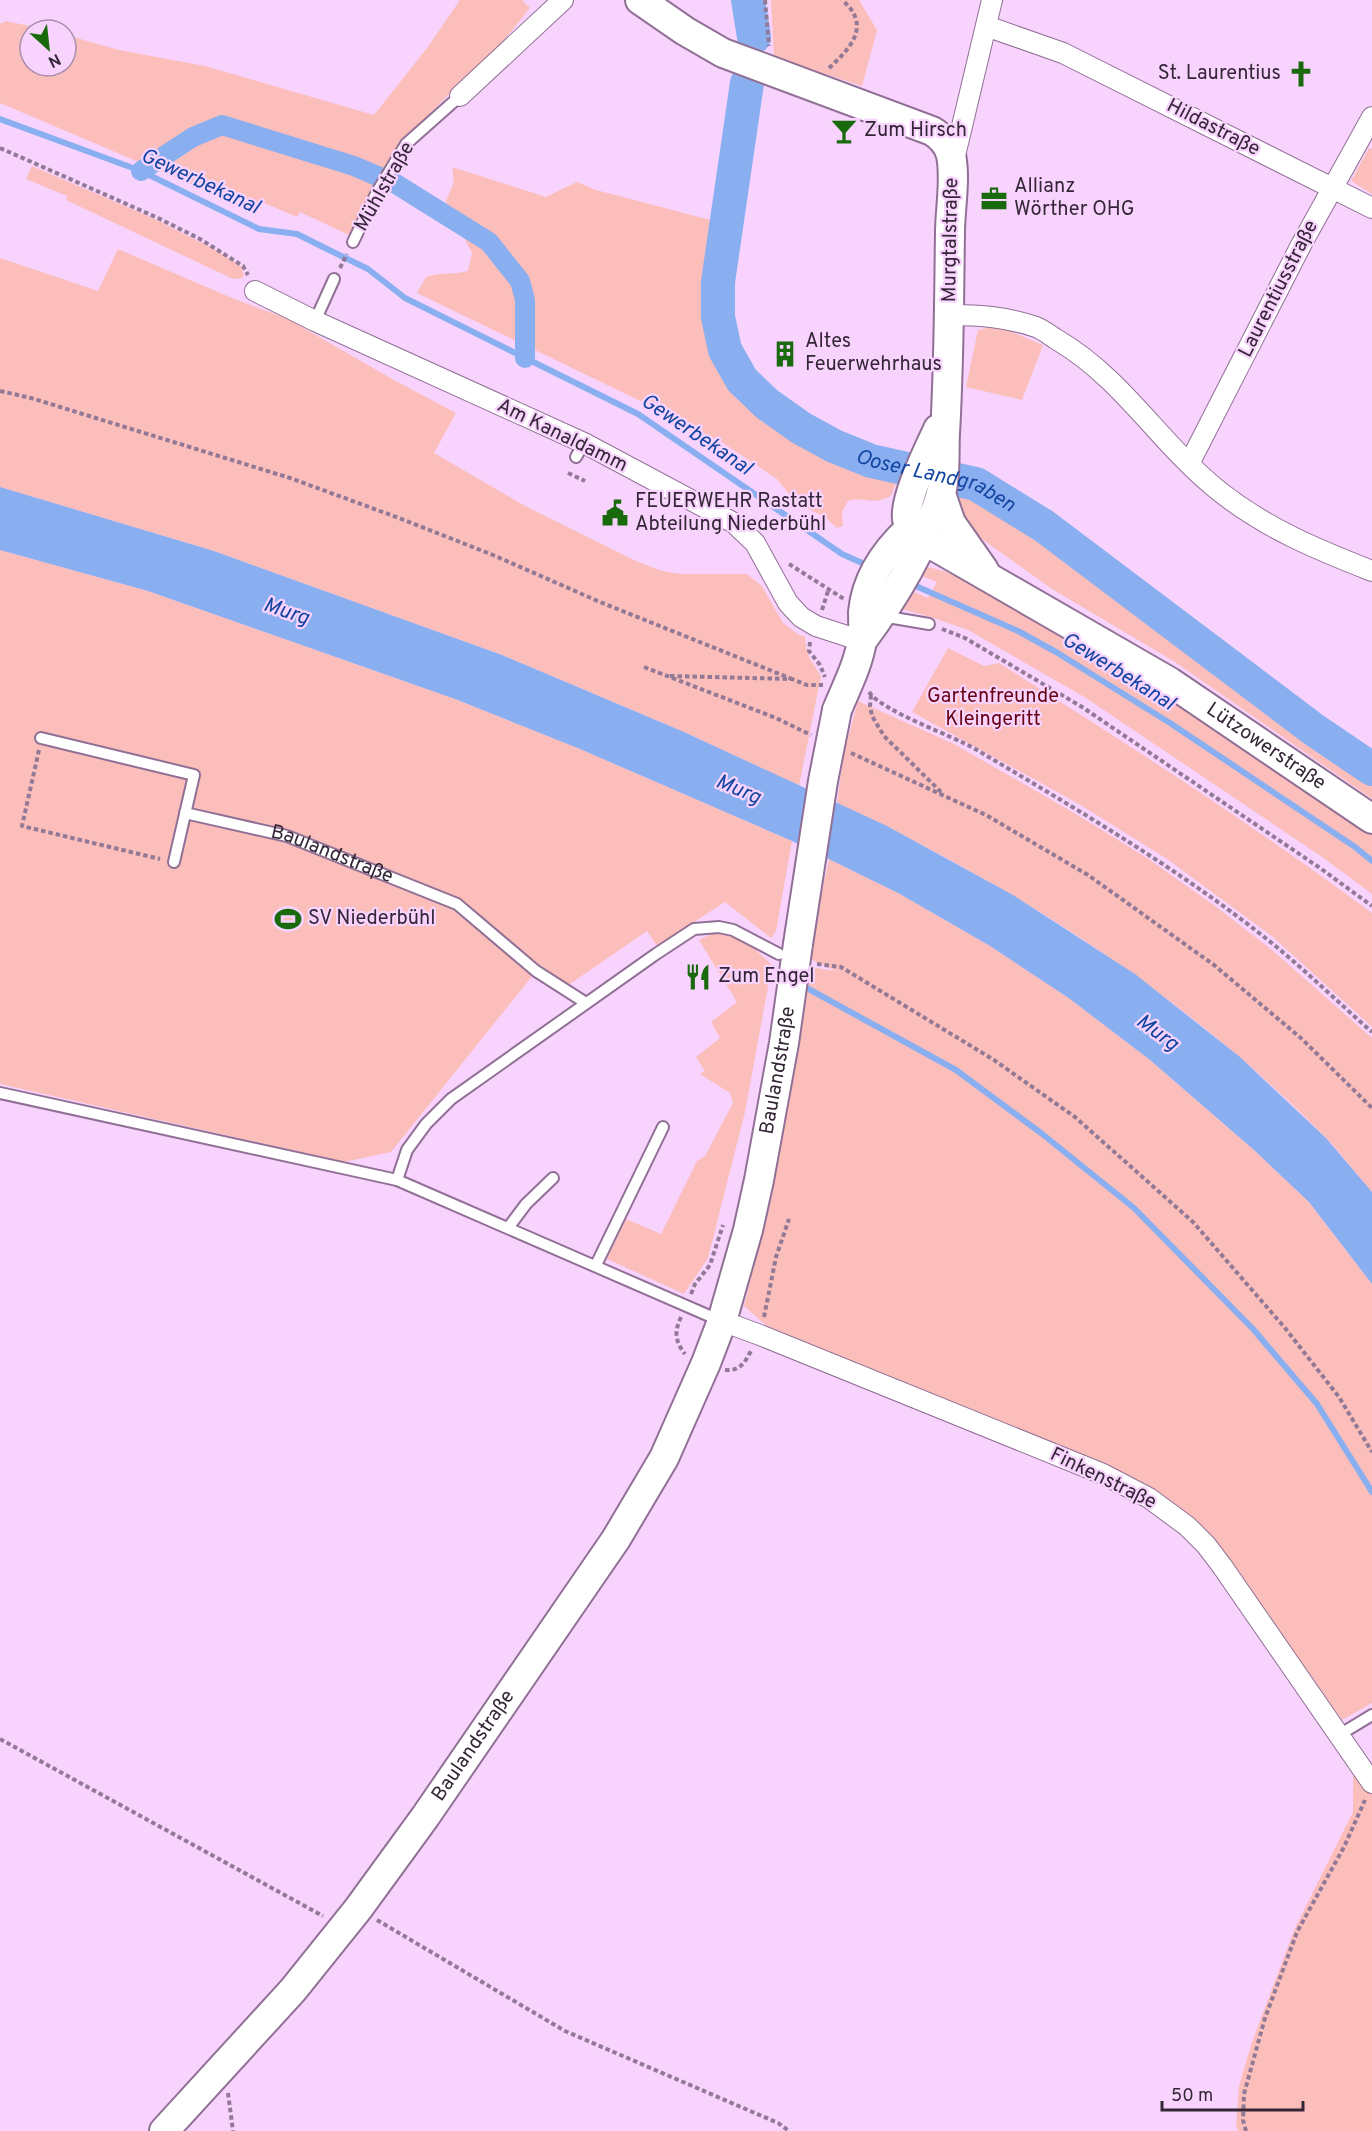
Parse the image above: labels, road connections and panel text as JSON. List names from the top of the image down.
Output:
{
  "streets": {
    "street": [
      "Hildastraße",
      "Mühlstraße",
      "Murgtalstraße",
      "Laurentiusstraße",
      "Am Kanaldamm",
      "Lützowerstraße",
      "Baulandstraße",
      "Finkenstraße"
    ]
  },
  "crossings": [
    ["Hildastraße", "Laurentiusstraße"],
    ["Murgtalstraße", "Laurentiusstraße"],
    ["Am Kanaldamm", "Baulandstraße"],
    ["Lützowerstraße", "Baulandstraße"],
    ["Baulandstraße", "Finkenstraße"]
  ],
  "water": ["Gewerbekanal", "Ooser Landgraben", "Murg"],
  "parks": ["Gartenfreunde Kleingeritt"],
  "places": {
    "church": ["St. Laurentius"],
    "bar": ["Zum Hirsch"],
    "office": ["Allianz Wörther OHG"],
    "building": ["Altes Feuerwehrhaus"],
    "public building": ["FEUERWEHR Rastatt Abteilung Niederbühl"],
    "sports": ["SV Niederbühl"],
    "restaurant": ["Zum Engel"]
  },
  "scale_bar": "50 m",
  "north": "bottom right"
}
